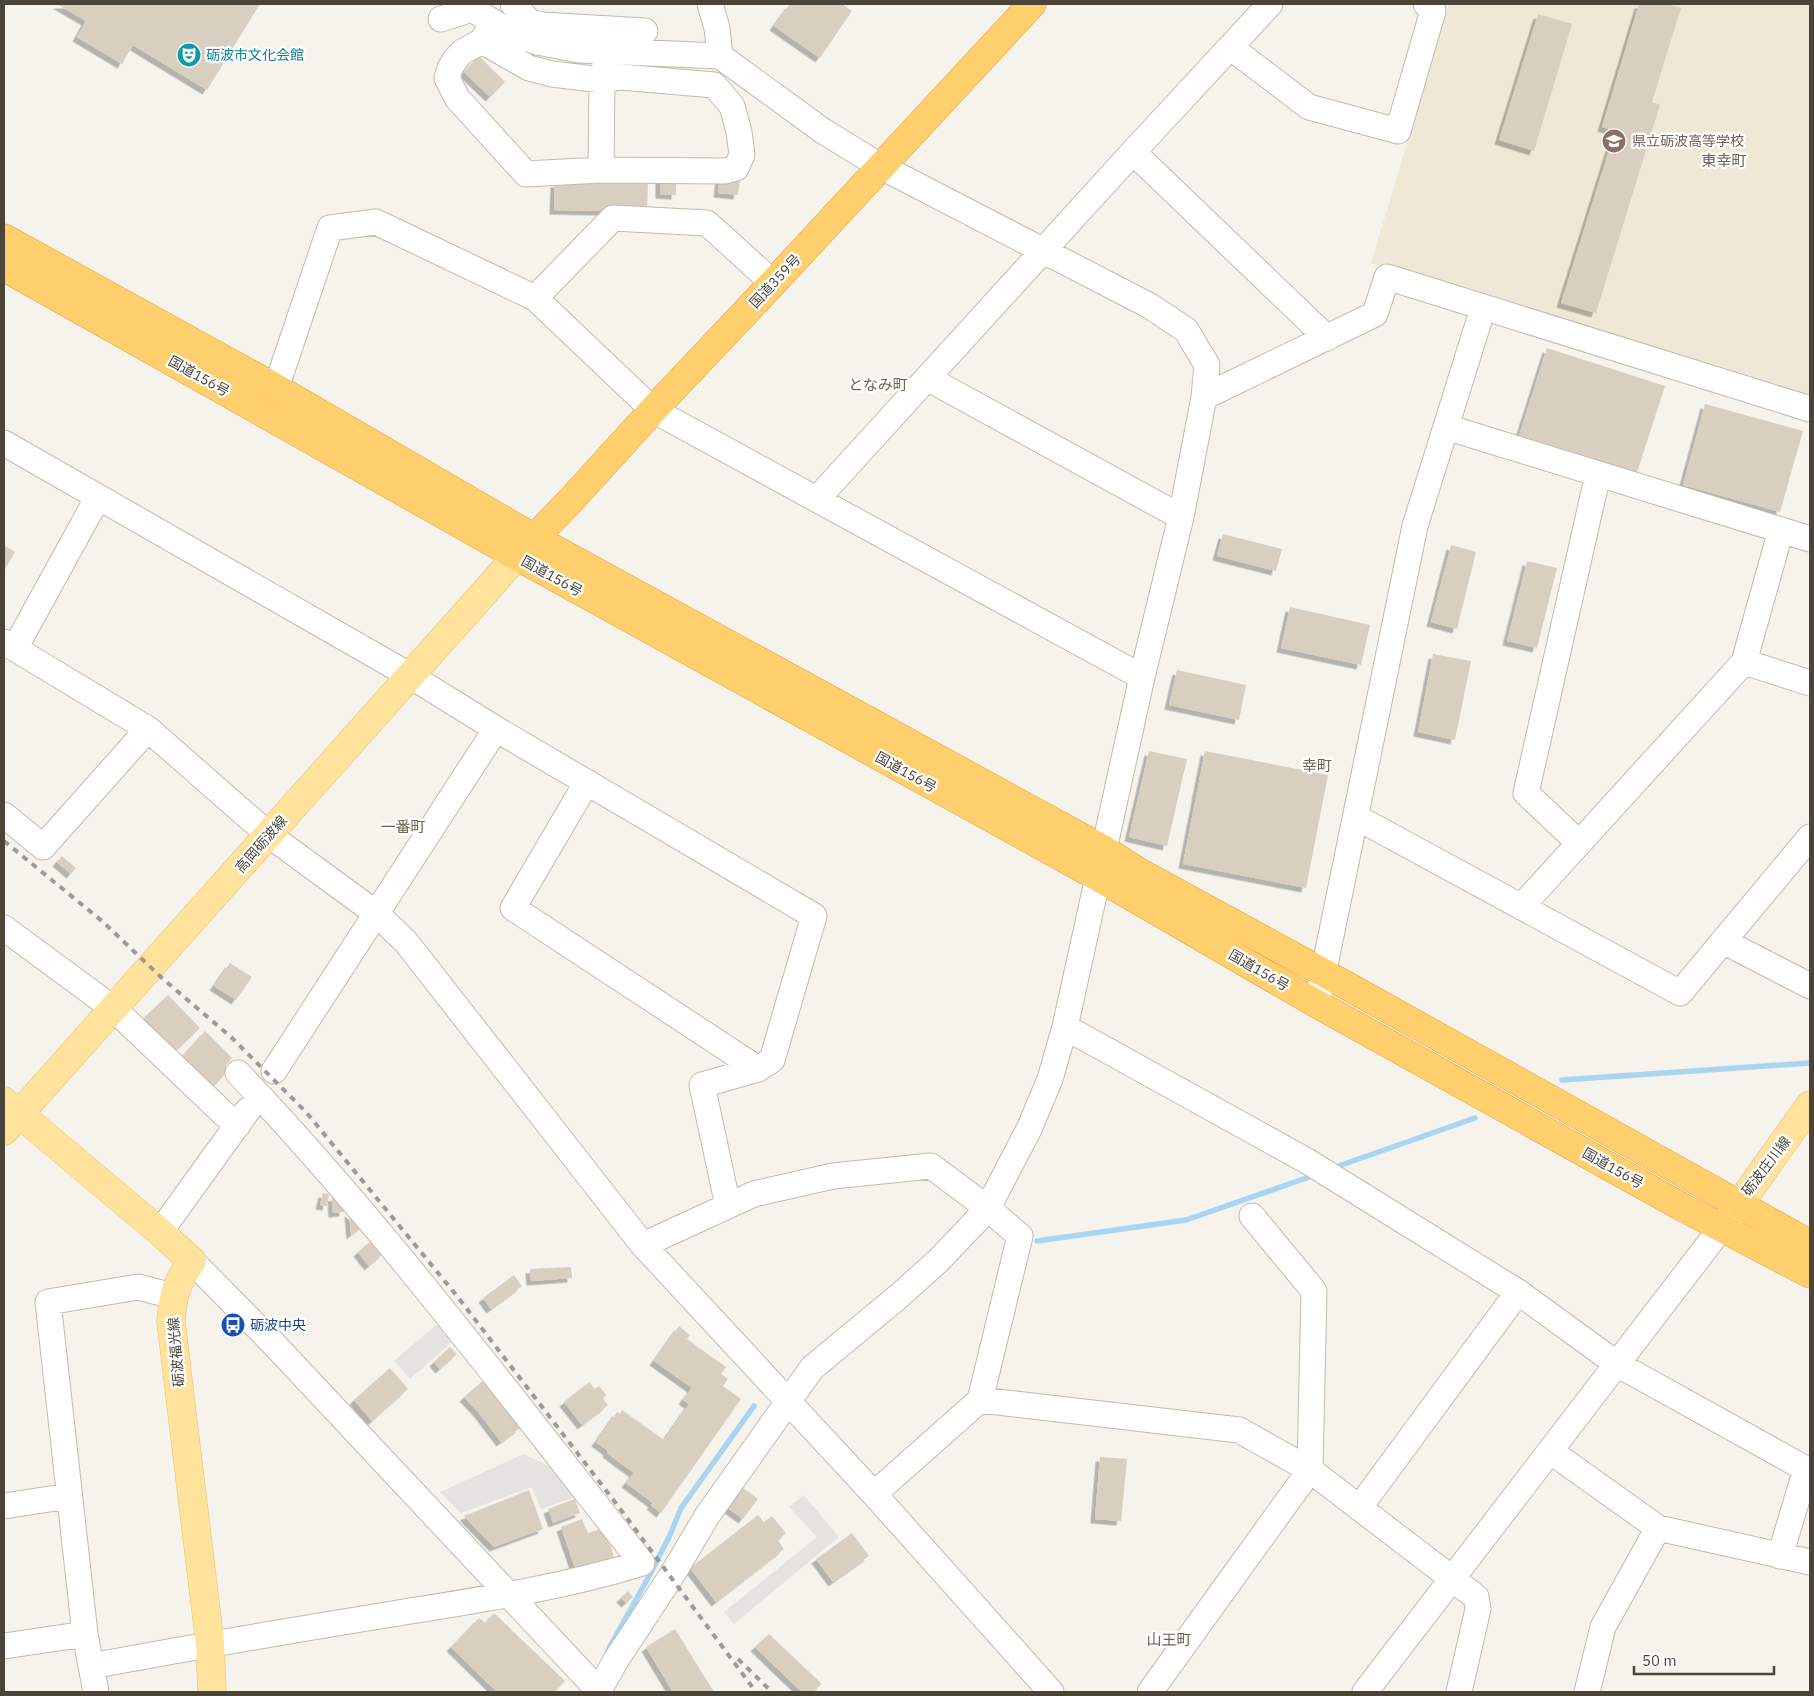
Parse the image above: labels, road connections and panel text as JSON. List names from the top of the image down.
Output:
{
  "streets": {
    "highway": ["国道359号", "国道156号"],
    "main road": ["高岡砺波線", "砺波庄川線", "砺波福光線"]
  },
  "crossings": [
    ["国道359号", "国道156号"],
    ["国道359号", "高岡砺波線"],
    ["国道156号", "高岡砺波線"],
    ["国道156号", "砺波庄川線"]
  ],
  "districts": [
    "東幸町",
    "となみ町",
    "幸町",
    "一番町",
    "山王町"
  ],
  "places": {
    "theatre": ["砺波市文化会館"],
    "school or university": ["県立砺波高等学校"],
    "bus stop": ["砺波中央"]
  },
  "scale_bar": "50 m"
}
